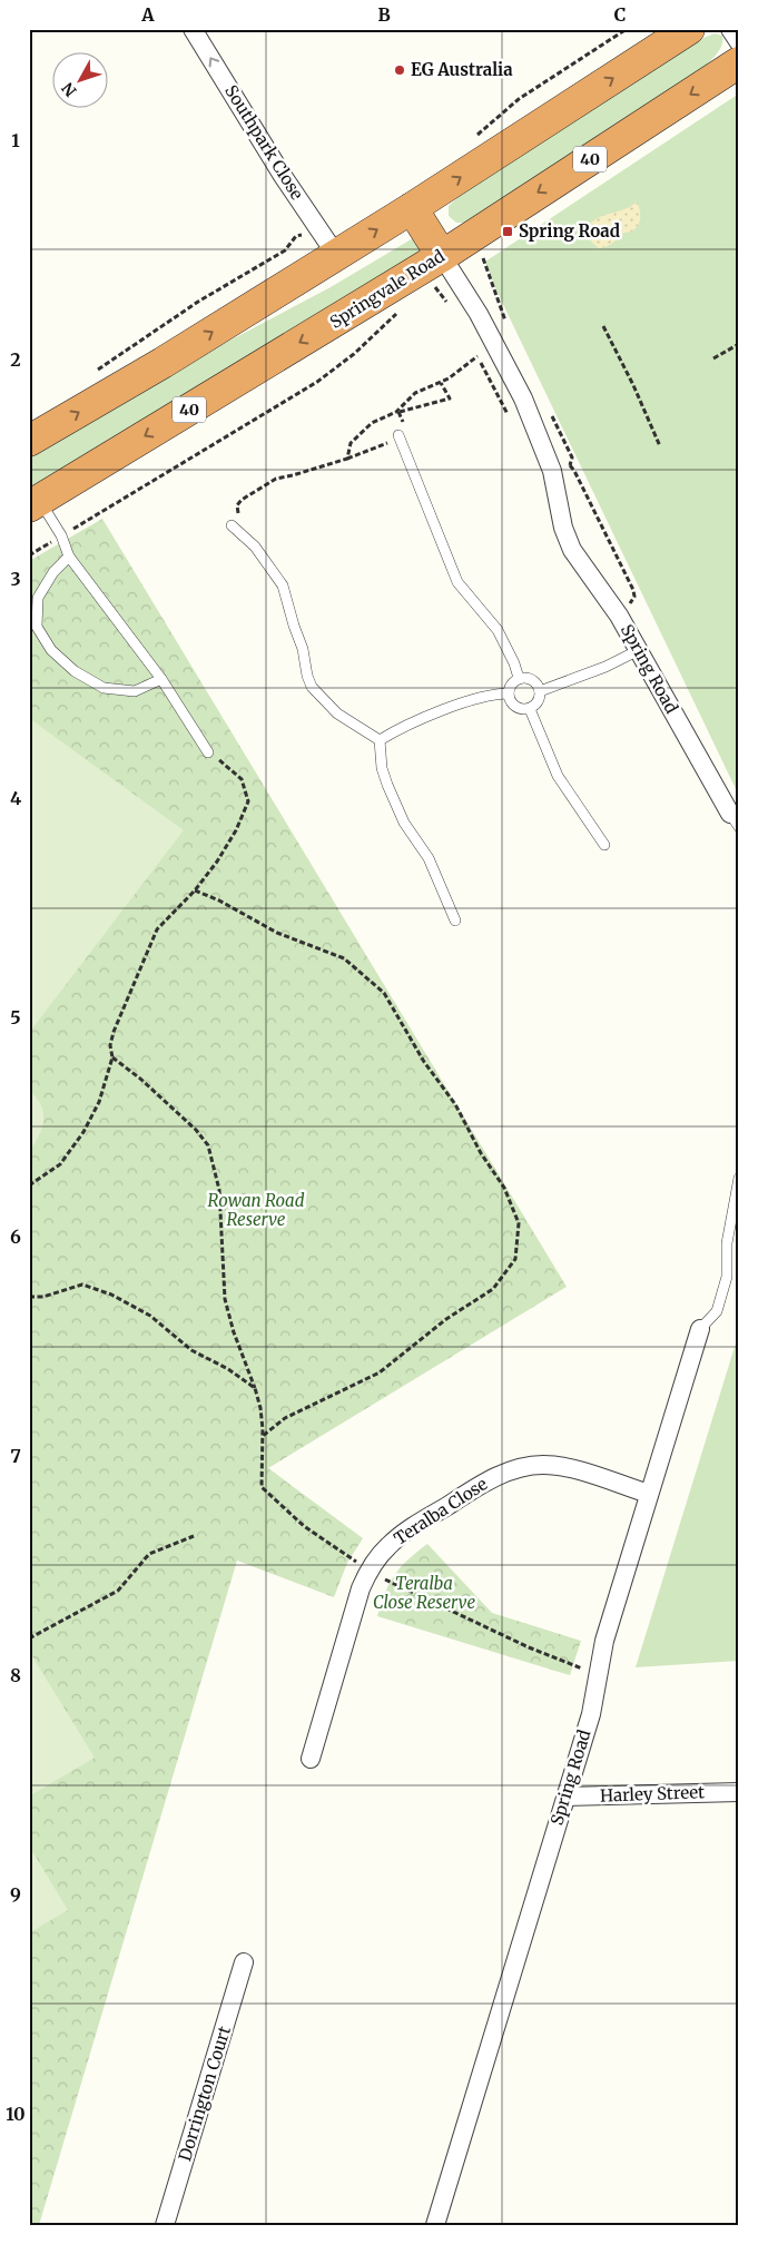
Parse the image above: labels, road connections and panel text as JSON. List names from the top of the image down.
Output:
{
  "streets": {
    "highway": ["40", "Springvale Road"],
    "street": [
      "Southpark Close",
      "Spring Road",
      "Teralba Close",
      "Harley Street",
      "Dorrington Court"
    ]
  },
  "crossings": [
    ["Springvale Road", "Spring Road"],
    ["Spring Road", "Teralba Close"],
    ["Spring Road", "Harley Street"]
  ],
  "one_way": ["Southpark Close"],
  "parks": ["Rowan Road Reserve", "Teralba Close Reserve"],
  "places": {
    "other": ["EG Australia"],
    "transit": ["Spring Road"]
  },
  "north": "bottom left",
  "grid": {
    "columns": ["A", "B", "C"],
    "rows": [
      "1",
      "2",
      "3",
      "4",
      "5",
      "6",
      "7",
      "8",
      "9",
      "10"
    ]
  }
}
